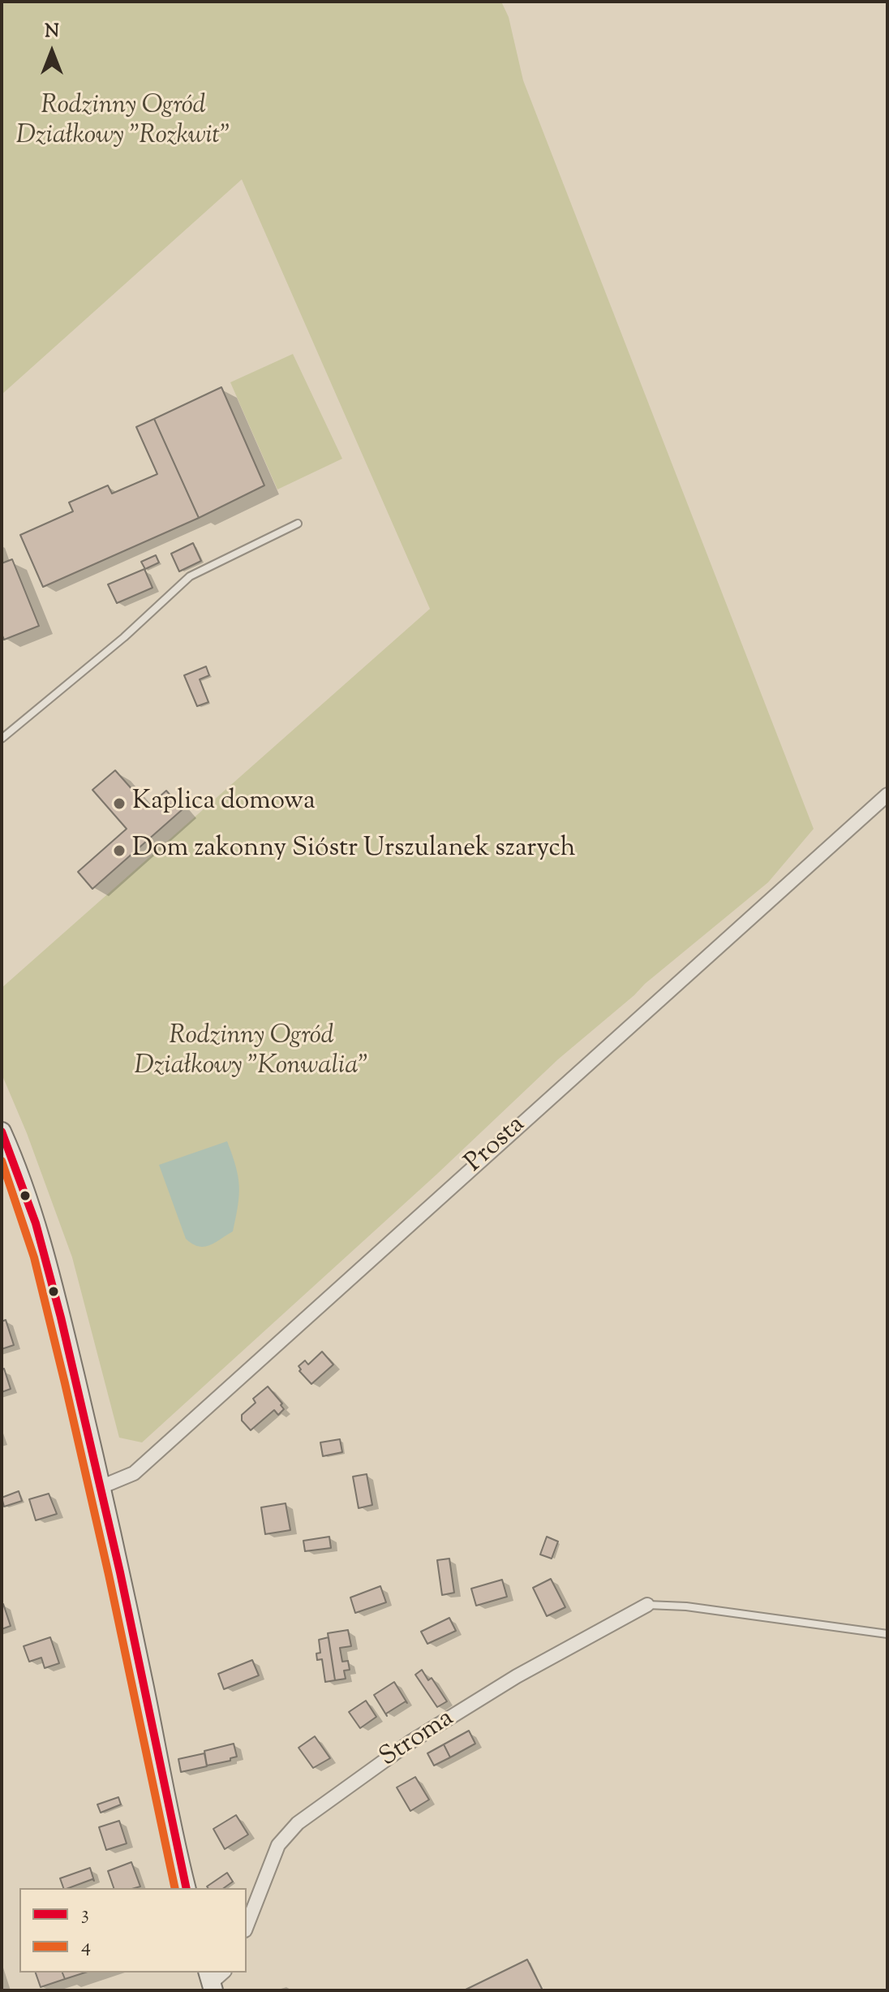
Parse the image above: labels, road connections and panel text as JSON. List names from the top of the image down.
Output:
{
  "streets": {
    "street": ["Prosta", "Stroma"]
  },
  "parks": ["Rodzinny Ogród Działkowy \"Rozkwit\"", "Rodzinny Ogród Działkowy \"Konwalia\""],
  "places": ["Kaplica domowa", "Dom zakonny Sióstr Urszulanek szarych"],
  "lines": ["transit line 3", "transit line 4"],
  "legend": ["3", "4"],
  "north": "top"
}
